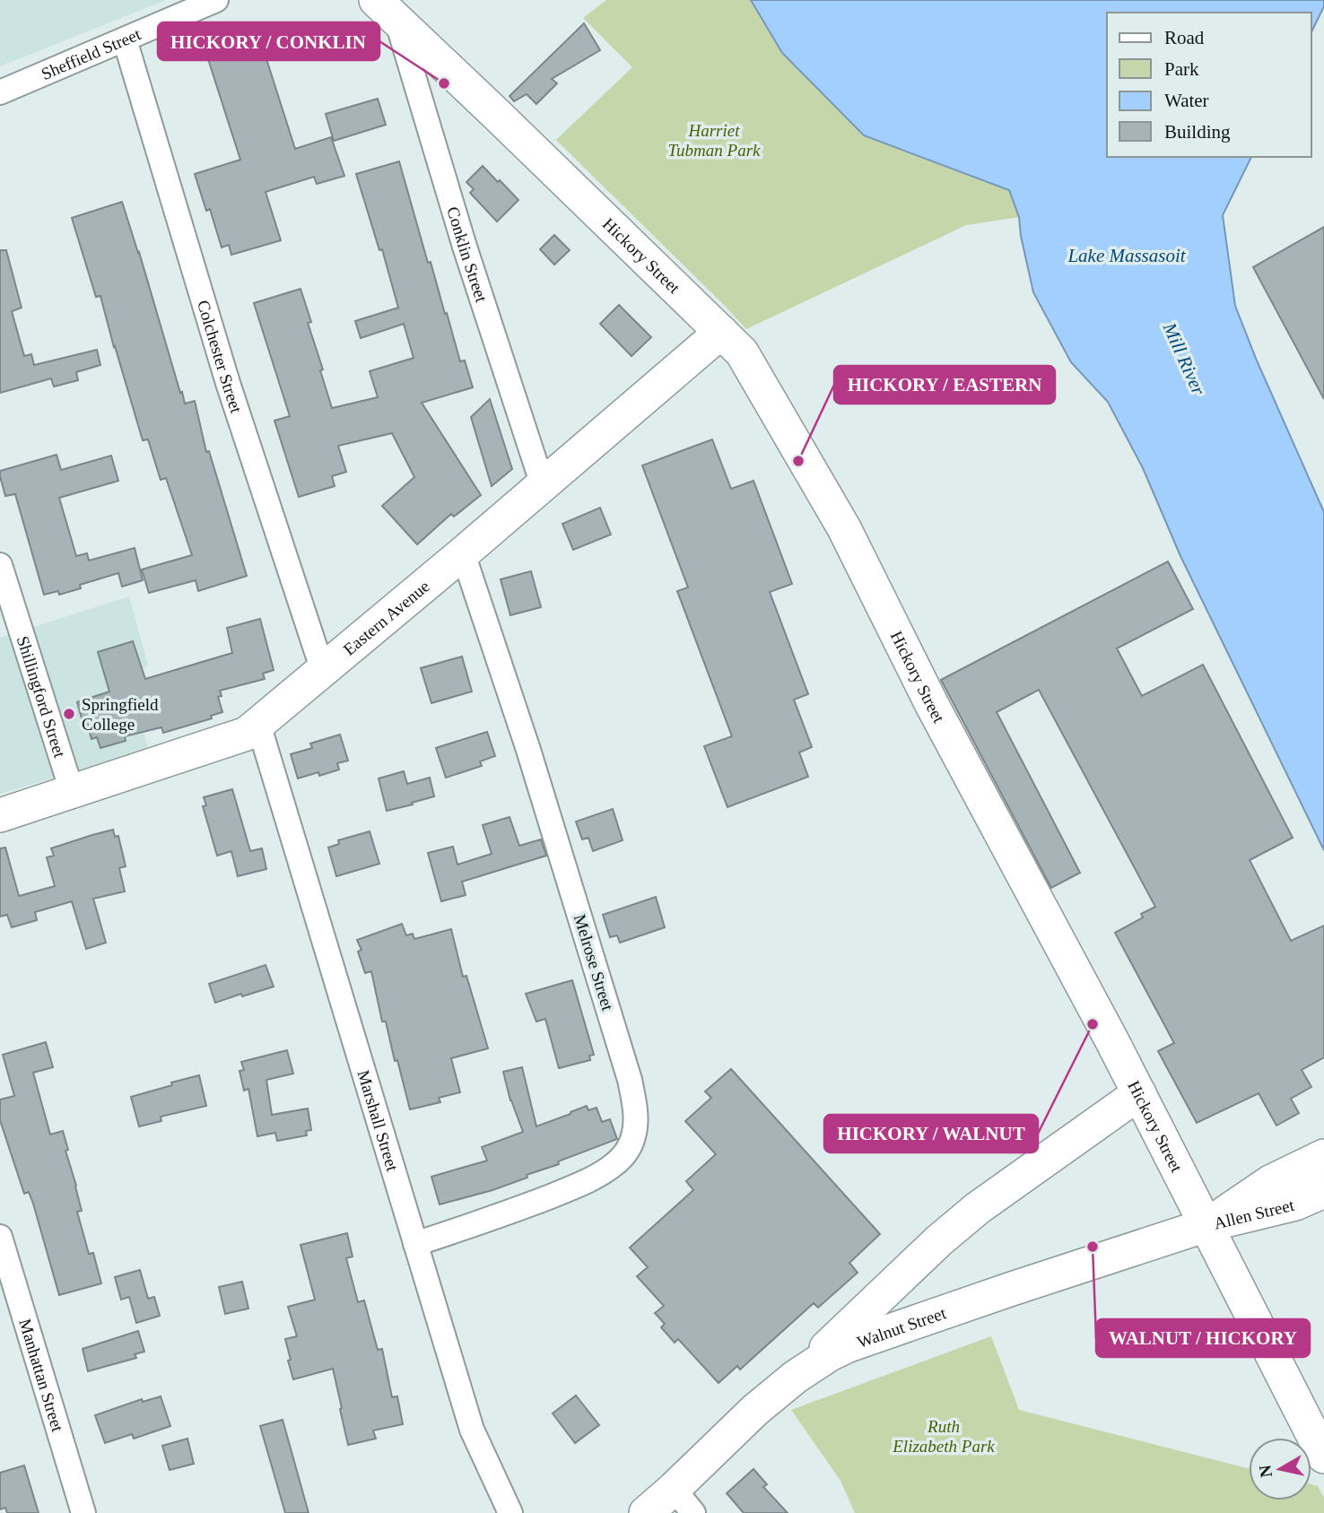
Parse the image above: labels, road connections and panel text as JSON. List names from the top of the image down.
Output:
{
  "streets": {
    "street": [
      "Sheffield Street",
      "Conklin Street",
      "Hickory Street",
      "Colchester Street",
      "Eastern Avenue",
      "Shillingford Street",
      "Melrose Street",
      "Marshall Street",
      "Allen Street",
      "Walnut Street",
      "Manhattan Street"
    ]
  },
  "crossings": [
    ["Sheffield Street", "Colchester Street"],
    ["Conklin Street", "Hickory Street"],
    ["Conklin Street", "Eastern Avenue"],
    ["Hickory Street", "Eastern Avenue"],
    ["Hickory Street", "Allen Street"],
    ["Hickory Street", "Walnut Street"],
    ["Colchester Street", "Eastern Avenue"],
    ["Eastern Avenue", "Shillingford Street"],
    ["Eastern Avenue", "Melrose Street"],
    ["Eastern Avenue", "Marshall Street"],
    ["Melrose Street", "Marshall Street"],
    ["Allen Street", "Walnut Street"]
  ],
  "water": ["Lake Massasoit", "Mill River"],
  "parks": ["Harriet Tubman Park", "Ruth Elizabeth Park"],
  "places": [
    "HICKORY / CONKLIN",
    "HICKORY / EASTERN",
    "Springfield College",
    "HICKORY / WALNUT",
    "WALNUT / HICKORY"
  ],
  "legend": [
    "Road",
    "Park",
    "Water",
    "Building"
  ],
  "north": "left"
}
